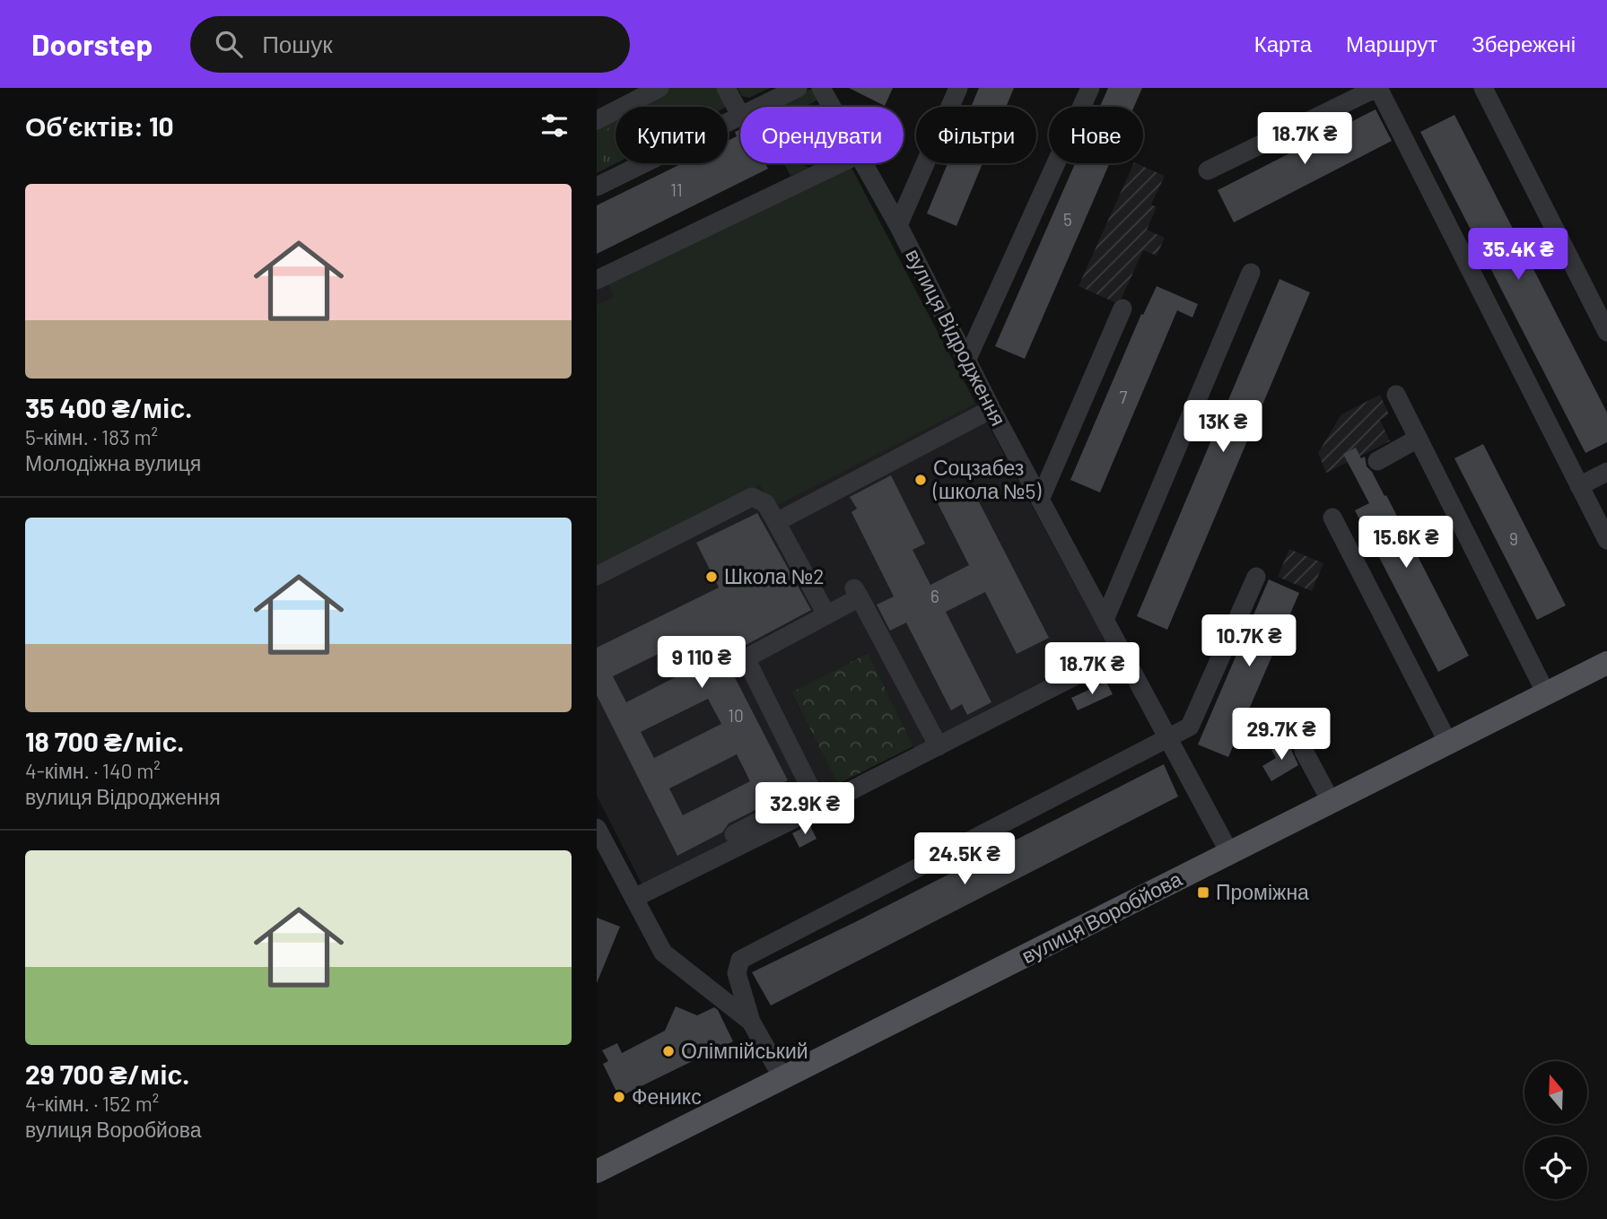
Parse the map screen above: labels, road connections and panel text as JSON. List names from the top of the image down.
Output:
{
  "streets": {
    "main road": ["вулиця Воробйова"],
    "street": ["вулиця Відродження"]
  },
  "crossings": [
    ["вулиця Відродження", "вулиця Воробйова"]
  ],
  "places": {
    "other": [
      "Соцзабез (школа №5)",
      "Школа №2",
      "Олімпійський",
      "Феникс"
    ],
    "transit": ["Проміжна"]
  },
  "house_numbers": [
    "11",
    "5",
    "7",
    "9",
    "6",
    "10"
  ],
  "north": "top",
  "page": {
    "header": "Doorstep",
    "search": "Пошук",
    "nav": ["Карта", "Маршрут", "Збережені"],
    "heading": "Об’єктів: 10",
    "chip": [
      "Купити",
      "Орендувати",
      "Фільтри",
      "Нове"
    ],
    "price": [
      "18.7K ₴",
      "35.4K ₴",
      "13K ₴",
      "15.6K ₴",
      "10.7K ₴",
      "9 110 ₴",
      "18.7K ₴",
      "29.7K ₴",
      "32.9K ₴",
      "24.5K ₴"
    ],
    "list": [
      {
        "name": "35 400 ₴/міс.",
        "note": "5-кімн. · 183 m² · Молодіжна вулиця"
      },
      {
        "name": "18 700 ₴/міс.",
        "note": "4-кімн. · 140 m² · вулиця Відродження"
      },
      {
        "name": "29 700 ₴/міс.",
        "note": "4-кімн. · 152 m² · вулиця Воробйова"
      }
    ]
  }
}
